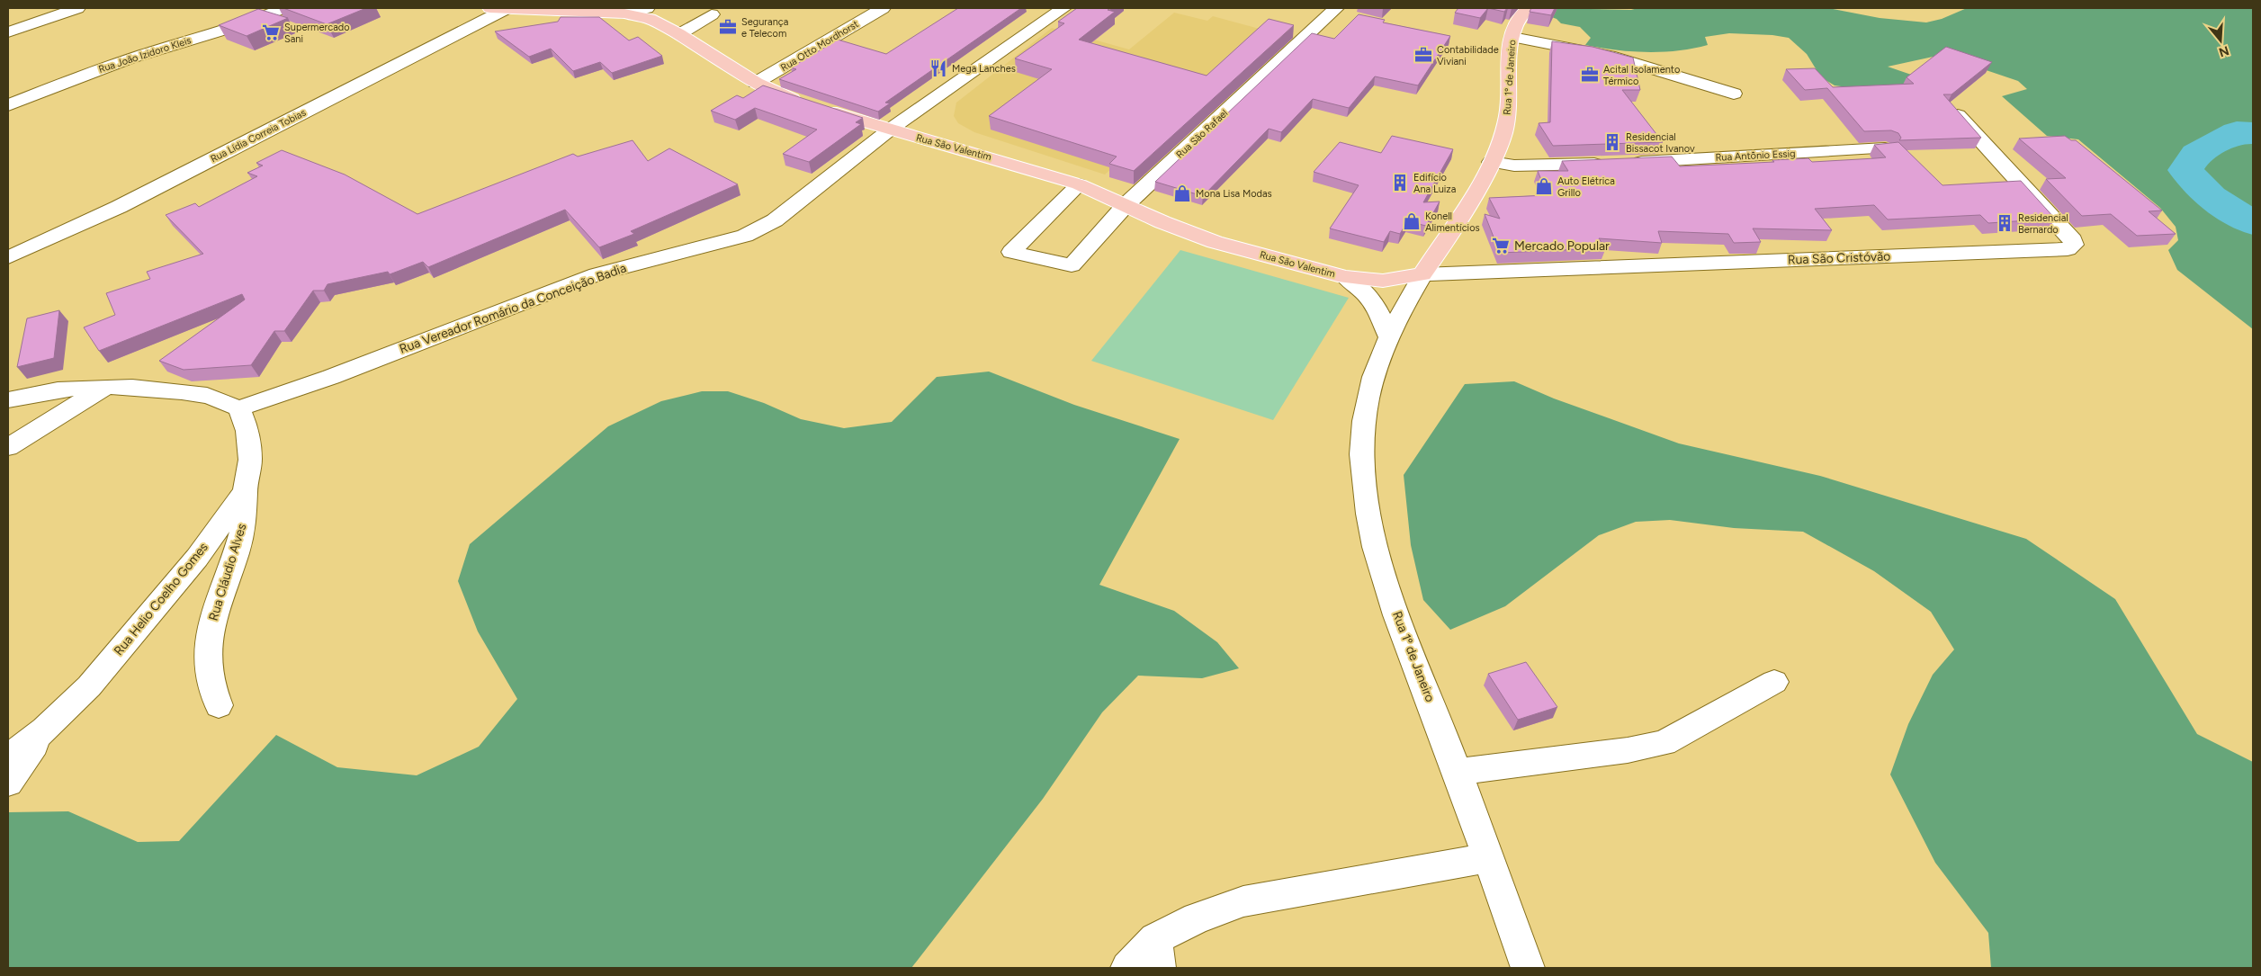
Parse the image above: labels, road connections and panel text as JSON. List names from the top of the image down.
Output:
{
  "streets": {
    "main road": ["Rua 1º de Janeiro", "Rua São Valentim"],
    "street": [
      "Rua Otto Mordhorst",
      "Rua João Izidoro Kleis",
      "Rua São Rafael",
      "Rua Lídia Correia Tobias",
      "Rua Antônio Essig",
      "Rua São Cristóvão",
      "Rua Vereador Romário da Conceição Badia",
      "Rua Cláudio Alves",
      "Rua Helio Coelho Gomes"
    ]
  },
  "crossings": [
    ["Rua Otto Mordhorst", "Rua São Valentim"],
    ["Rua 1º de Janeiro", "Rua São Valentim"],
    ["Rua 1º de Janeiro", "Rua Antônio Essig"],
    ["Rua 1º de Janeiro", "Rua São Cristóvão"],
    ["Rua São Rafael", "Rua São Valentim"],
    ["Rua Lídia Correia Tobias", "Rua São Valentim"],
    ["Rua São Valentim", "Rua São Cristóvão"],
    ["Rua São Valentim", "Rua Vereador Romário da Conceição Badia"],
    ["Rua Vereador Romário da Conceição Badia", "Rua Helio Coelho Gomes"],
    ["Rua Cláudio Alves", "Rua Helio Coelho Gomes"]
  ],
  "places": {
    "office": ["Segurança e Telecom", "Contabilidade Viviani", "Acital Isolamento Térmico"],
    "supermarket": ["Supermercado Sani", "Mercado Popular"],
    "restaurant": ["Mega Lanches"],
    "building": ["Residencial Bissacot Ivanov", "Edifício Ana Luiza", "Residencial Bernardo"],
    "shop": ["Auto Elétrica Grillo", "Mona Lisa Modas", "Konell Alimentícios"]
  },
  "north": "bottom"
}
